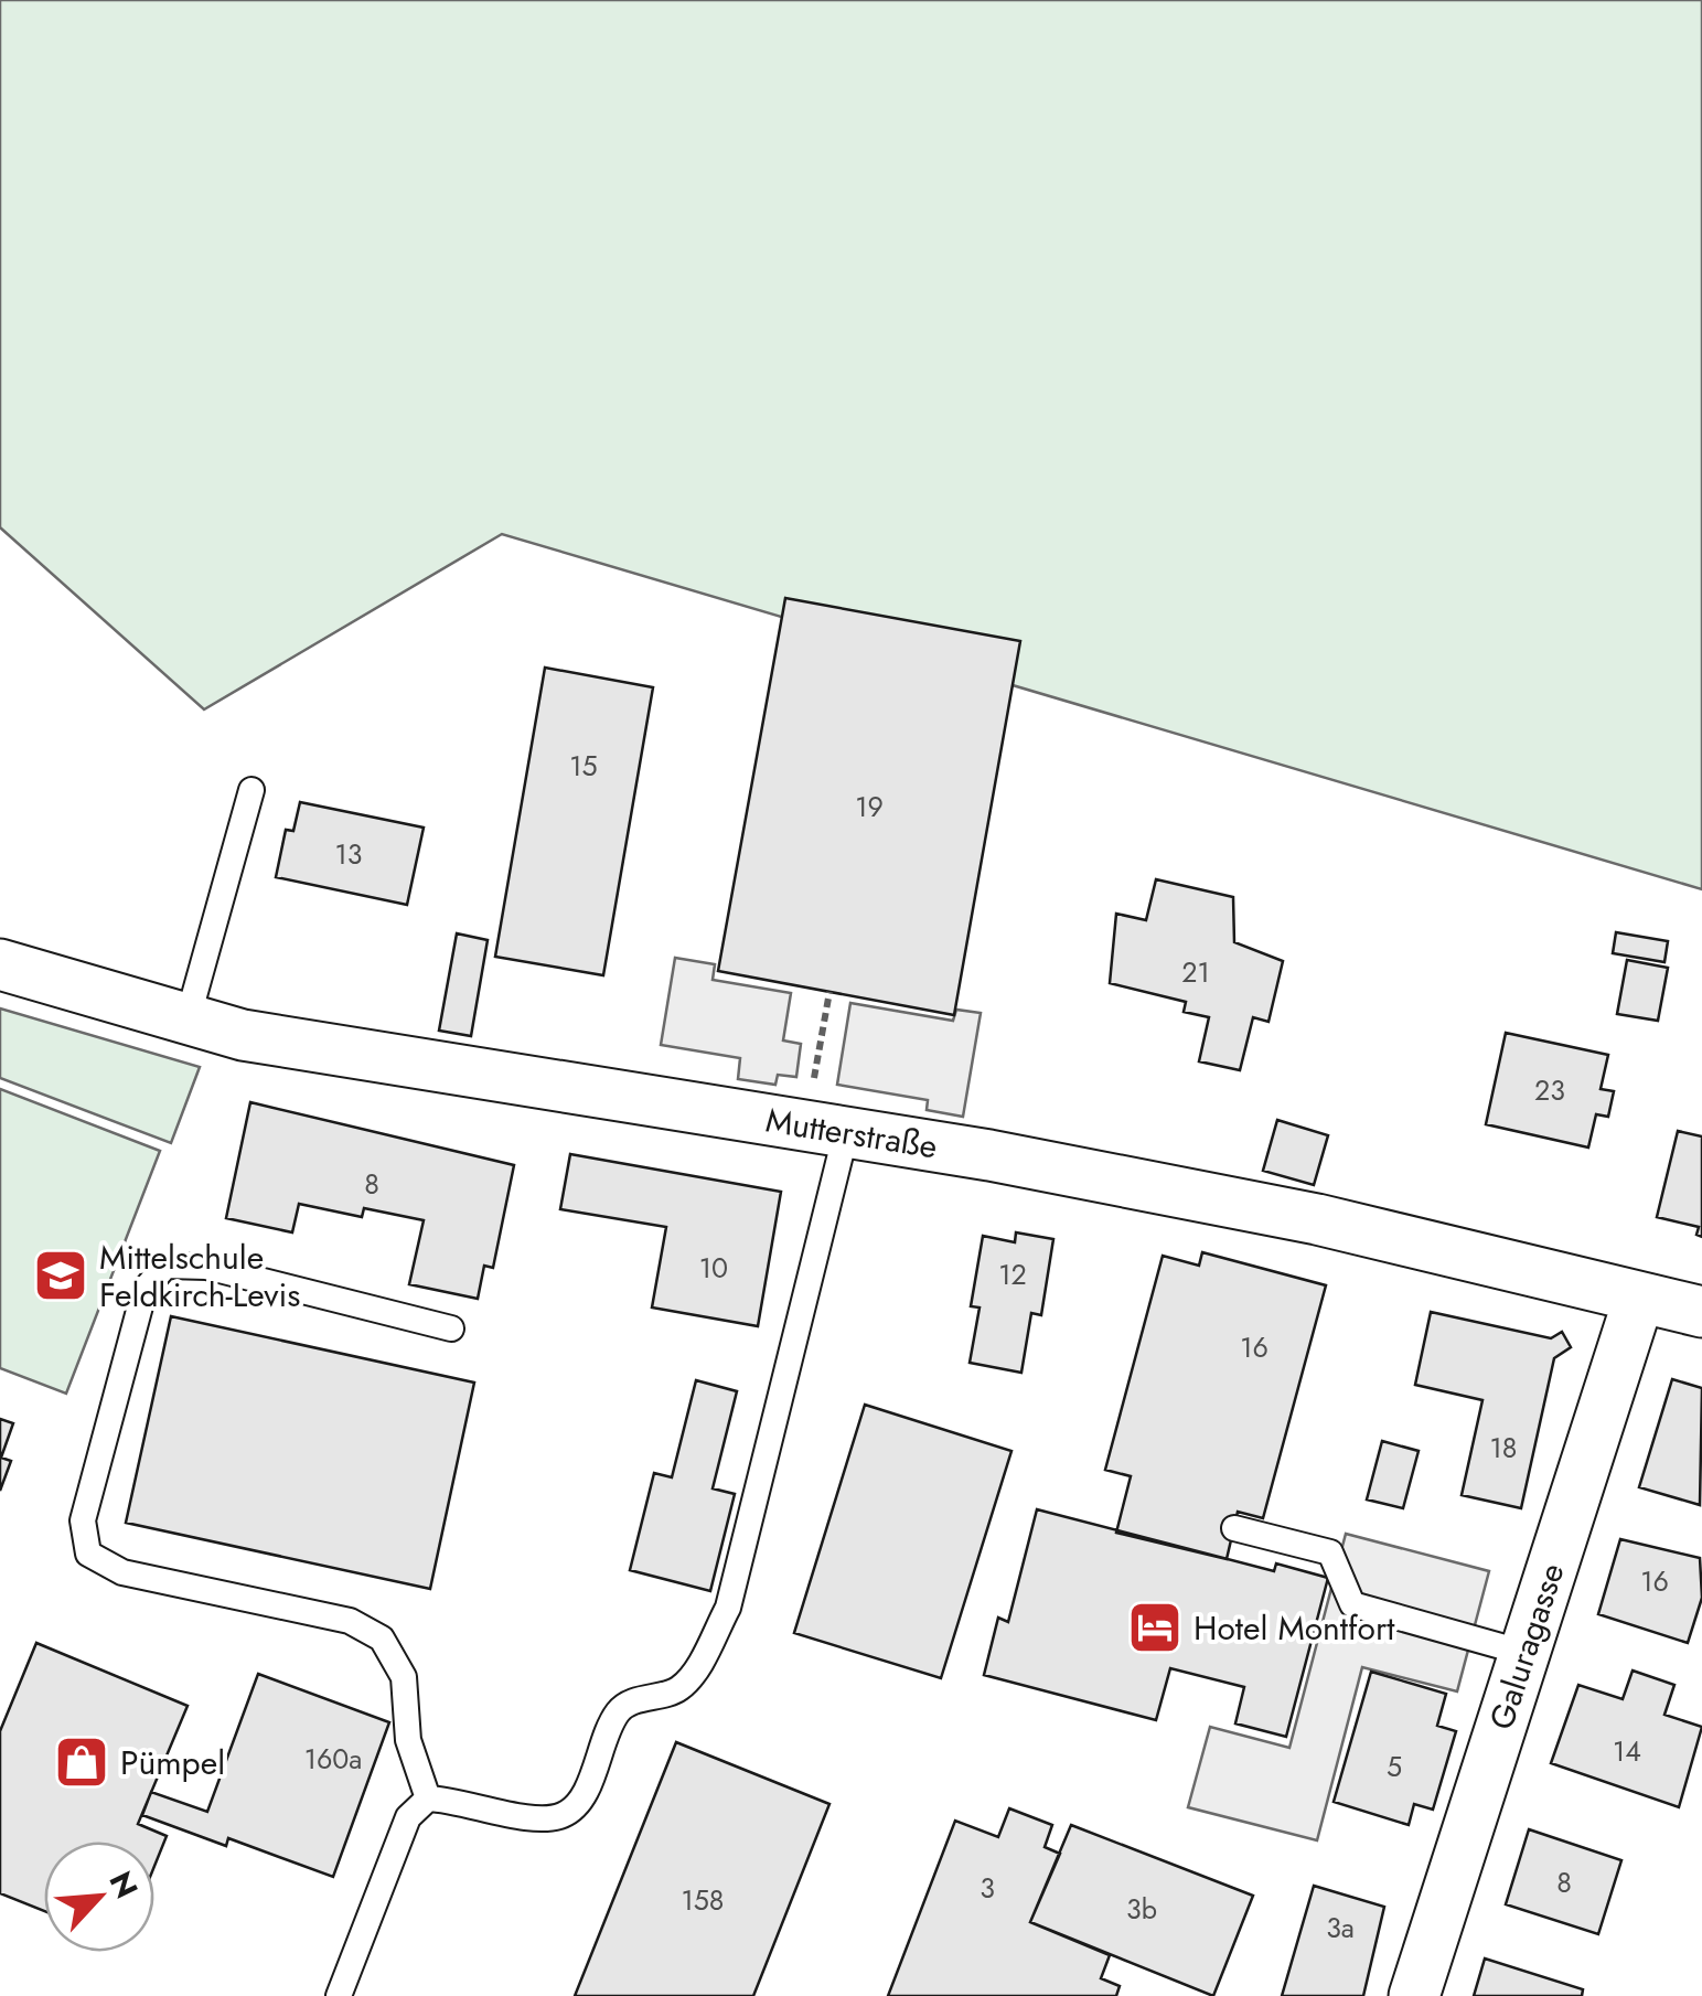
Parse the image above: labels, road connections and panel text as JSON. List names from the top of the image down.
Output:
{
  "streets": {
    "street": ["Mutterstraße", "Galuragasse"]
  },
  "crossings": [
    ["Mutterstraße", "Galuragasse"]
  ],
  "places": {
    "school or university": ["Mittelschule Feldkirch-Levis"],
    "hotel": ["Hotel Montfort"],
    "shop": ["Pümpel"]
  },
  "house_numbers": [
    "15",
    "19",
    "13",
    "21",
    "23",
    "8",
    "10",
    "12",
    "16",
    "18",
    "16",
    "14",
    "160a",
    "5",
    "8",
    "3",
    "158",
    "3b",
    "3a"
  ],
  "north": "top right"
}
